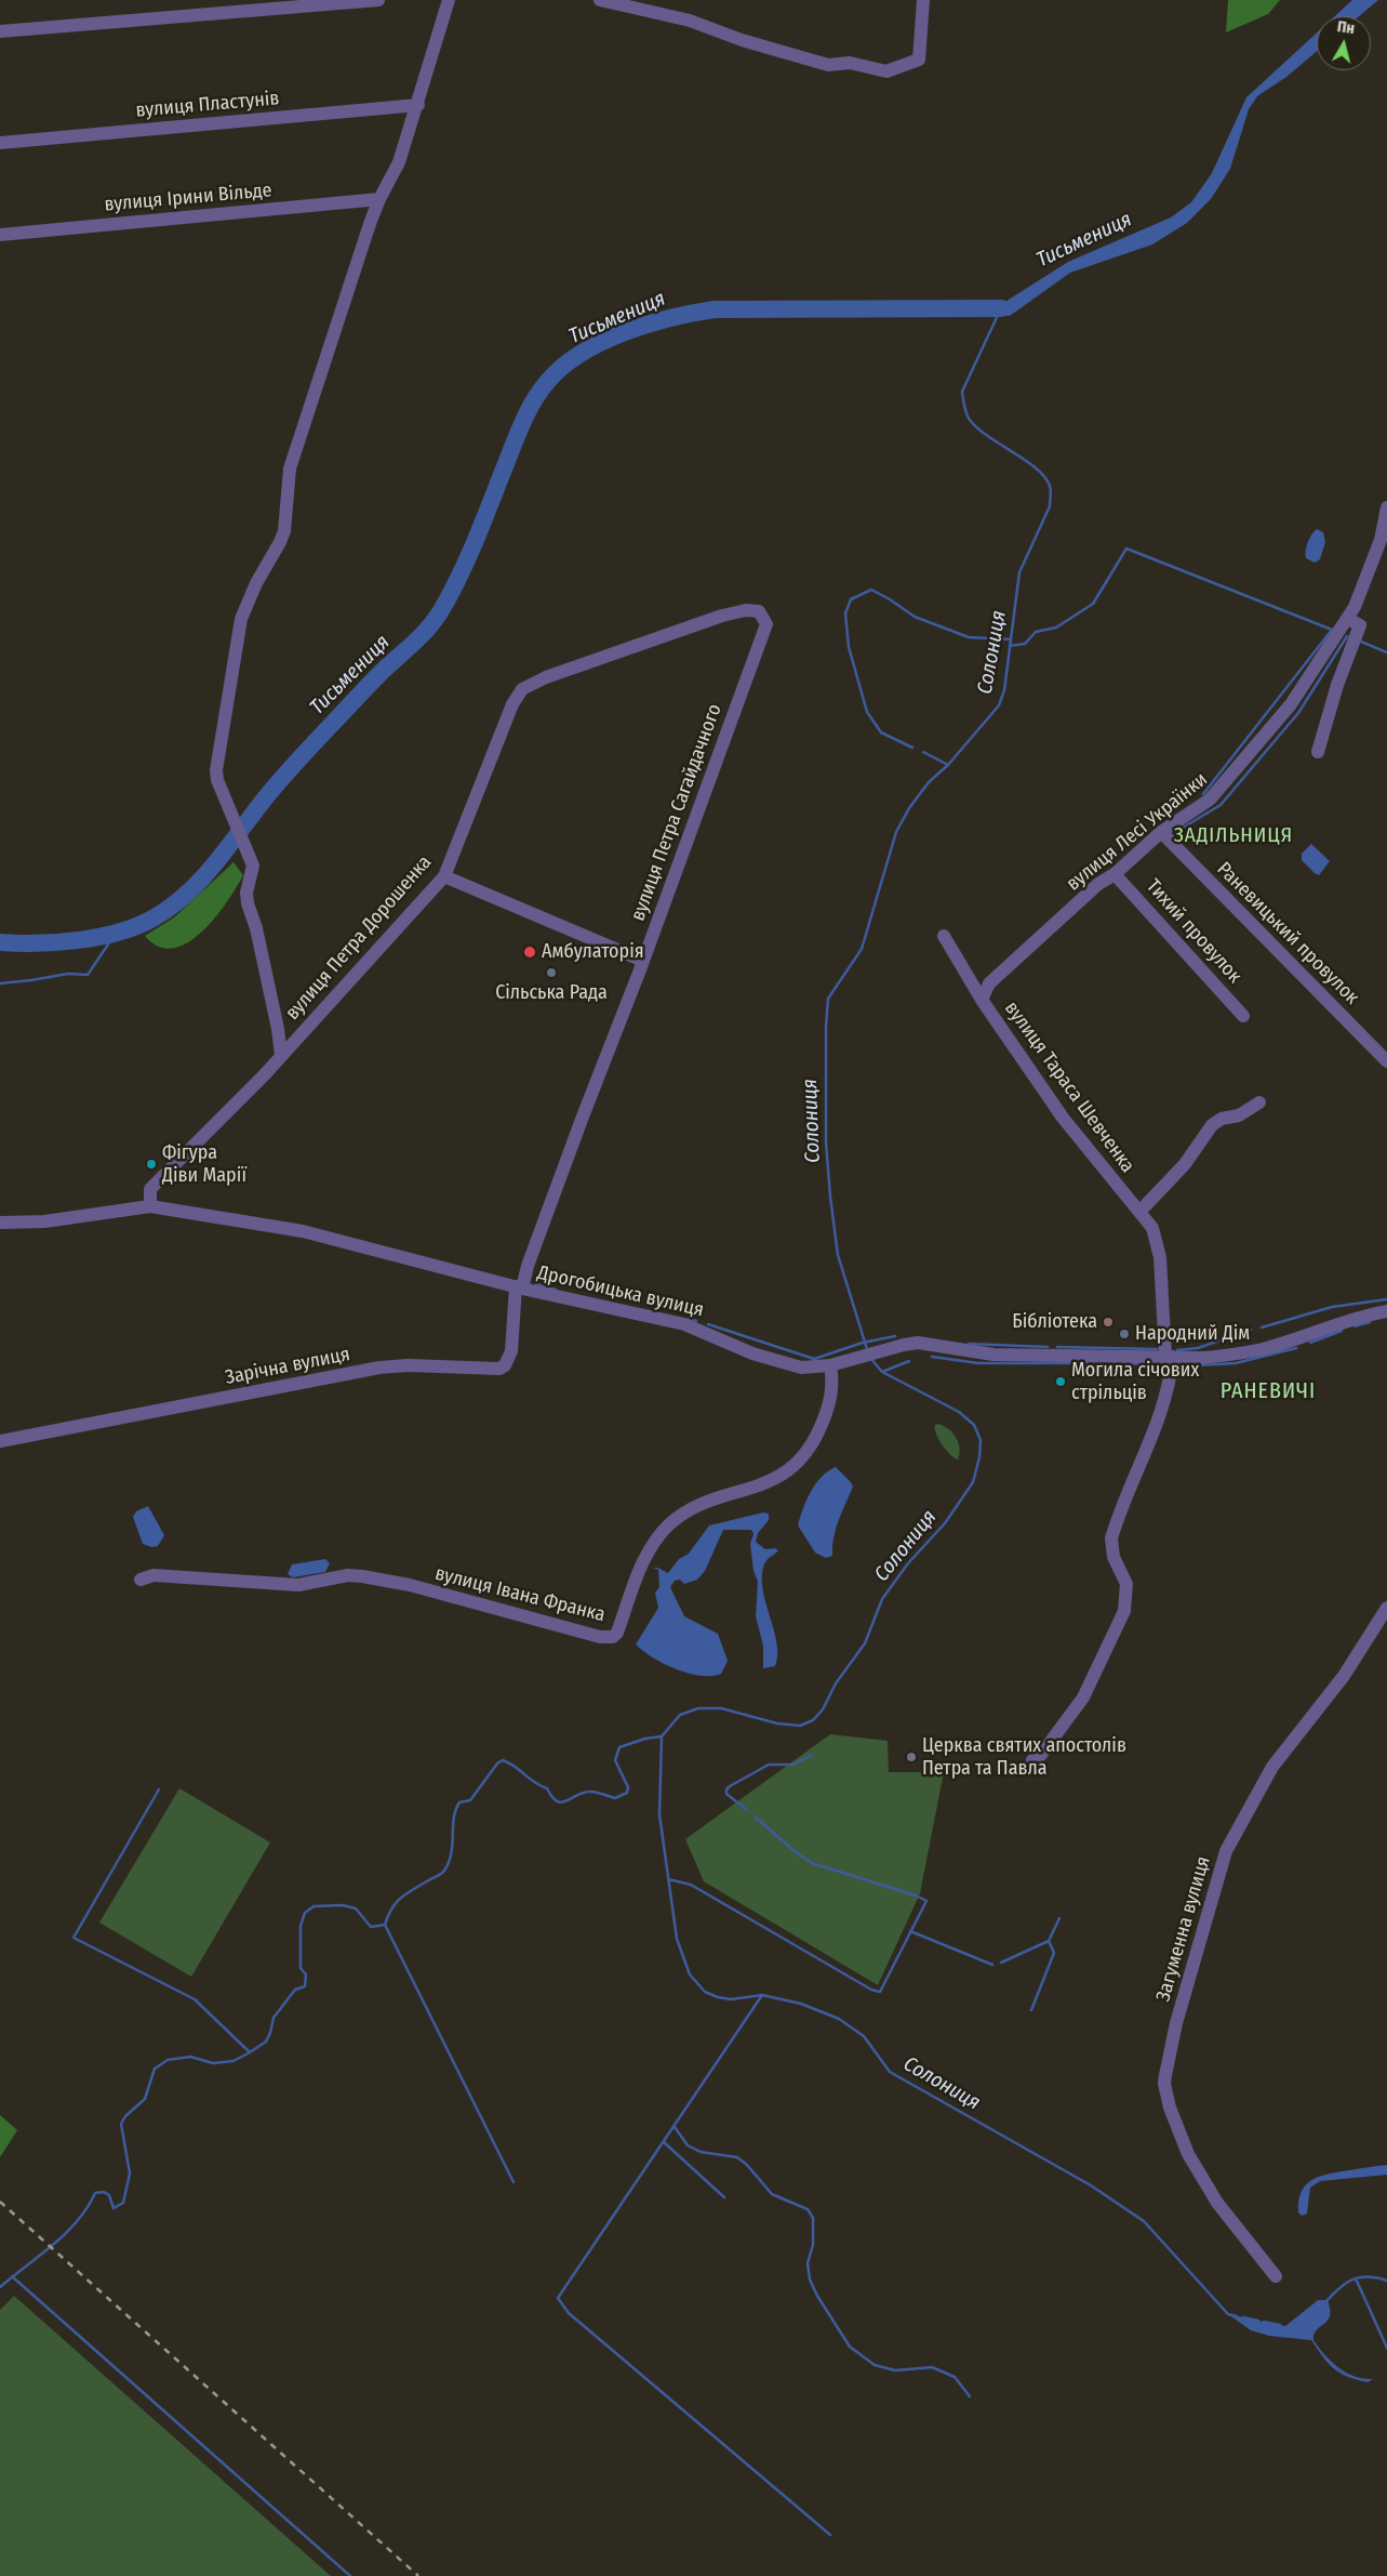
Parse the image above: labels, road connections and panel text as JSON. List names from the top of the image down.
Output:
{
  "streets": {
    "street": [
      "вулиця Пластунів",
      "вулиця Ірини Вільде",
      "вулиця Петра Сагайдачного",
      "вулиця Лесі Українки",
      "Тихий провулок",
      "Раневицький провулок",
      "вулиця Петра Дорошенка",
      "вулиця Тараса Шевченка",
      "Дрогобицька вулиця",
      "Зарічна вулиця",
      "вулиця Івана Франка",
      "Загуменна вулиця"
    ]
  },
  "crossings": [
    ["вулиця Петра Сагайдачного", "вулиця Петра Дорошенка"],
    ["вулиця Петра Сагайдачного", "Дрогобицька вулиця"],
    ["вулиця Петра Сагайдачного", "Зарічна вулиця"],
    ["вулиця Лесі Українки", "Тихий провулок"],
    ["вулиця Лесі Українки", "Раневицький провулок"],
    ["вулиця Лесі Українки", "вулиця Тараса Шевченка"],
    ["вулиця Петра Дорошенка", "Дрогобицька вулиця"],
    ["вулиця Тараса Шевченка", "Дрогобицька вулиця"],
    ["Дрогобицька вулиця", "Зарічна вулиця"],
    ["Дрогобицька вулиця", "вулиця Івана Франка"]
  ],
  "districts": ["ЗАДІЛЬНИЦЯ", "РАНЕВИЧІ"],
  "water": ["Тисьмениця", "Солониця"],
  "places": [
    "Амбулаторія",
    "Сільська Рада",
    "Фігура Діви Марії",
    "Бібліотека",
    "Народний Дім",
    "Могила січових стрільців",
    "Церква святих апостолів Петра та Павла"
  ],
  "north": "top"
}
